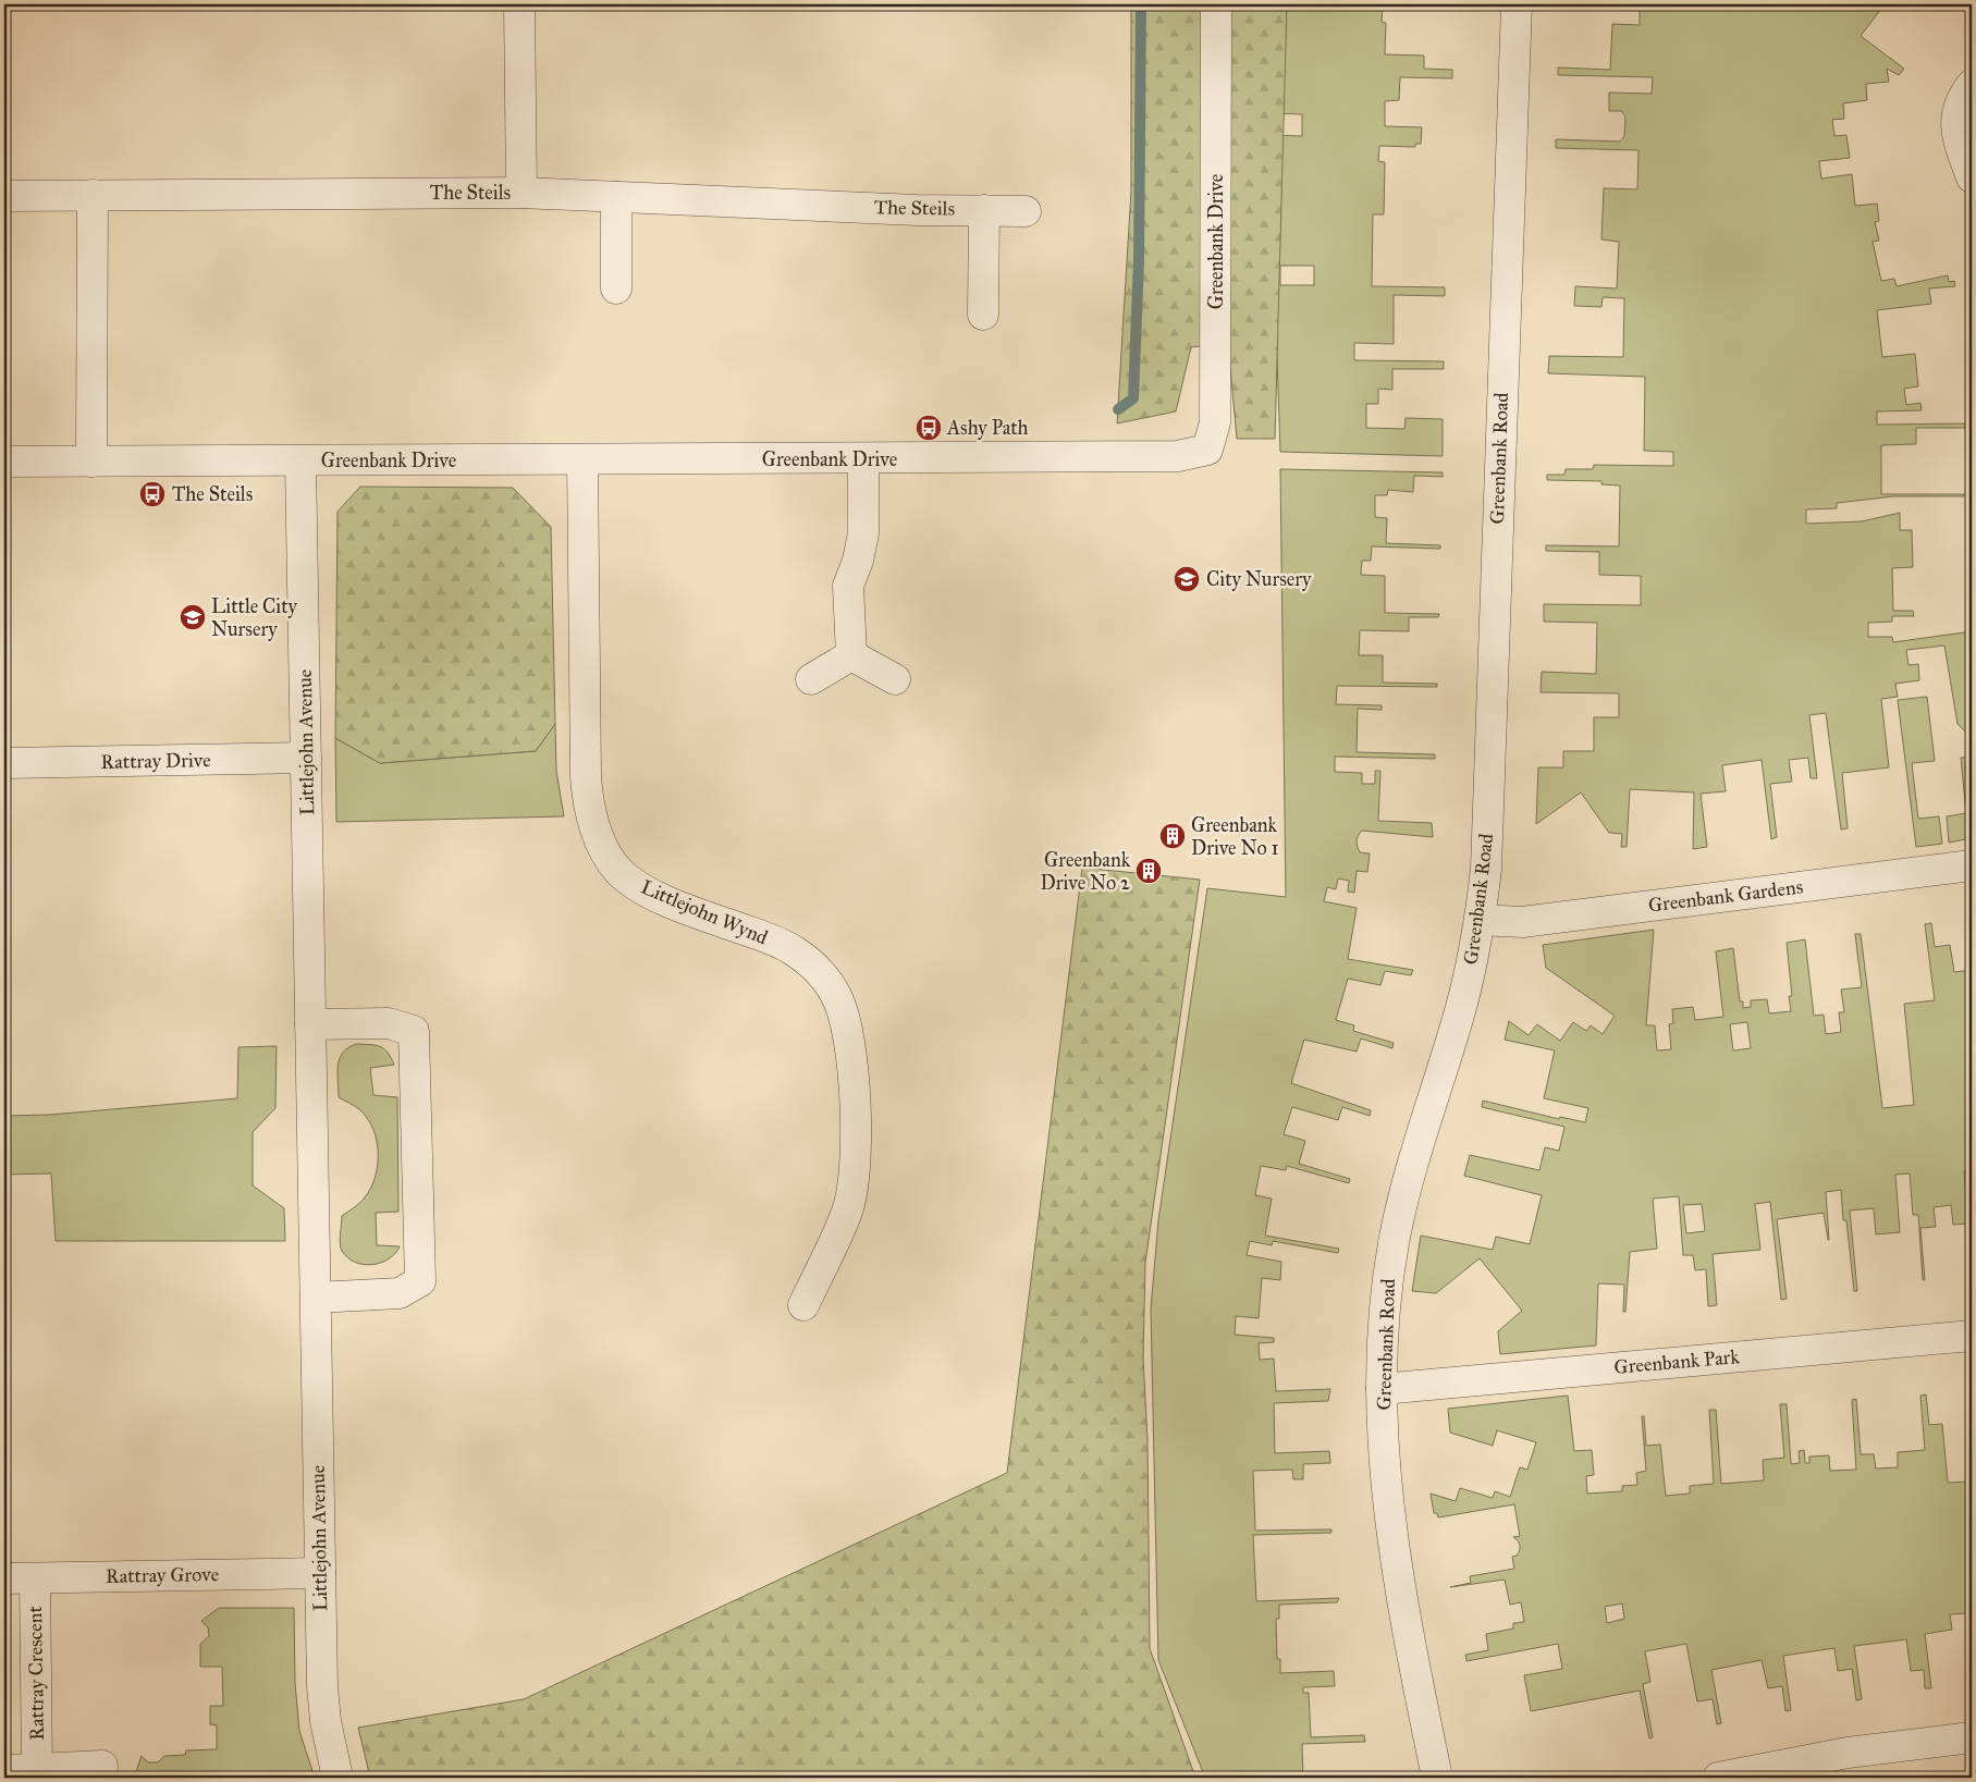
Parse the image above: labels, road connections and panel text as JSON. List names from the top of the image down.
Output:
{
  "streets": {
    "street": [
      "The Steils",
      "Greenbank Drive",
      "Greenbank Road",
      "Littlejohn Avenue",
      "Rattray Drive",
      "Greenbank Gardens",
      "Littlejohn Wynd",
      "Greenbank Park",
      "Rattray Grove",
      "Rattray Crescent"
    ]
  },
  "crossings": [
    ["Greenbank Drive", "Littlejohn Avenue"],
    ["Greenbank Drive", "Littlejohn Wynd"],
    ["Greenbank Road", "Greenbank Gardens"],
    ["Greenbank Road", "Greenbank Park"],
    ["Littlejohn Avenue", "Rattray Drive"],
    ["Littlejohn Avenue", "Rattray Grove"],
    ["Rattray Grove", "Rattray Crescent"]
  ],
  "places": {
    "bus stop": ["Ashy Path", "The Steils"],
    "school or university": ["City Nursery", "Little City Nursery"],
    "building": ["Greenbank Drive No 1", "Greenbank Drive No 2"]
  }
}
